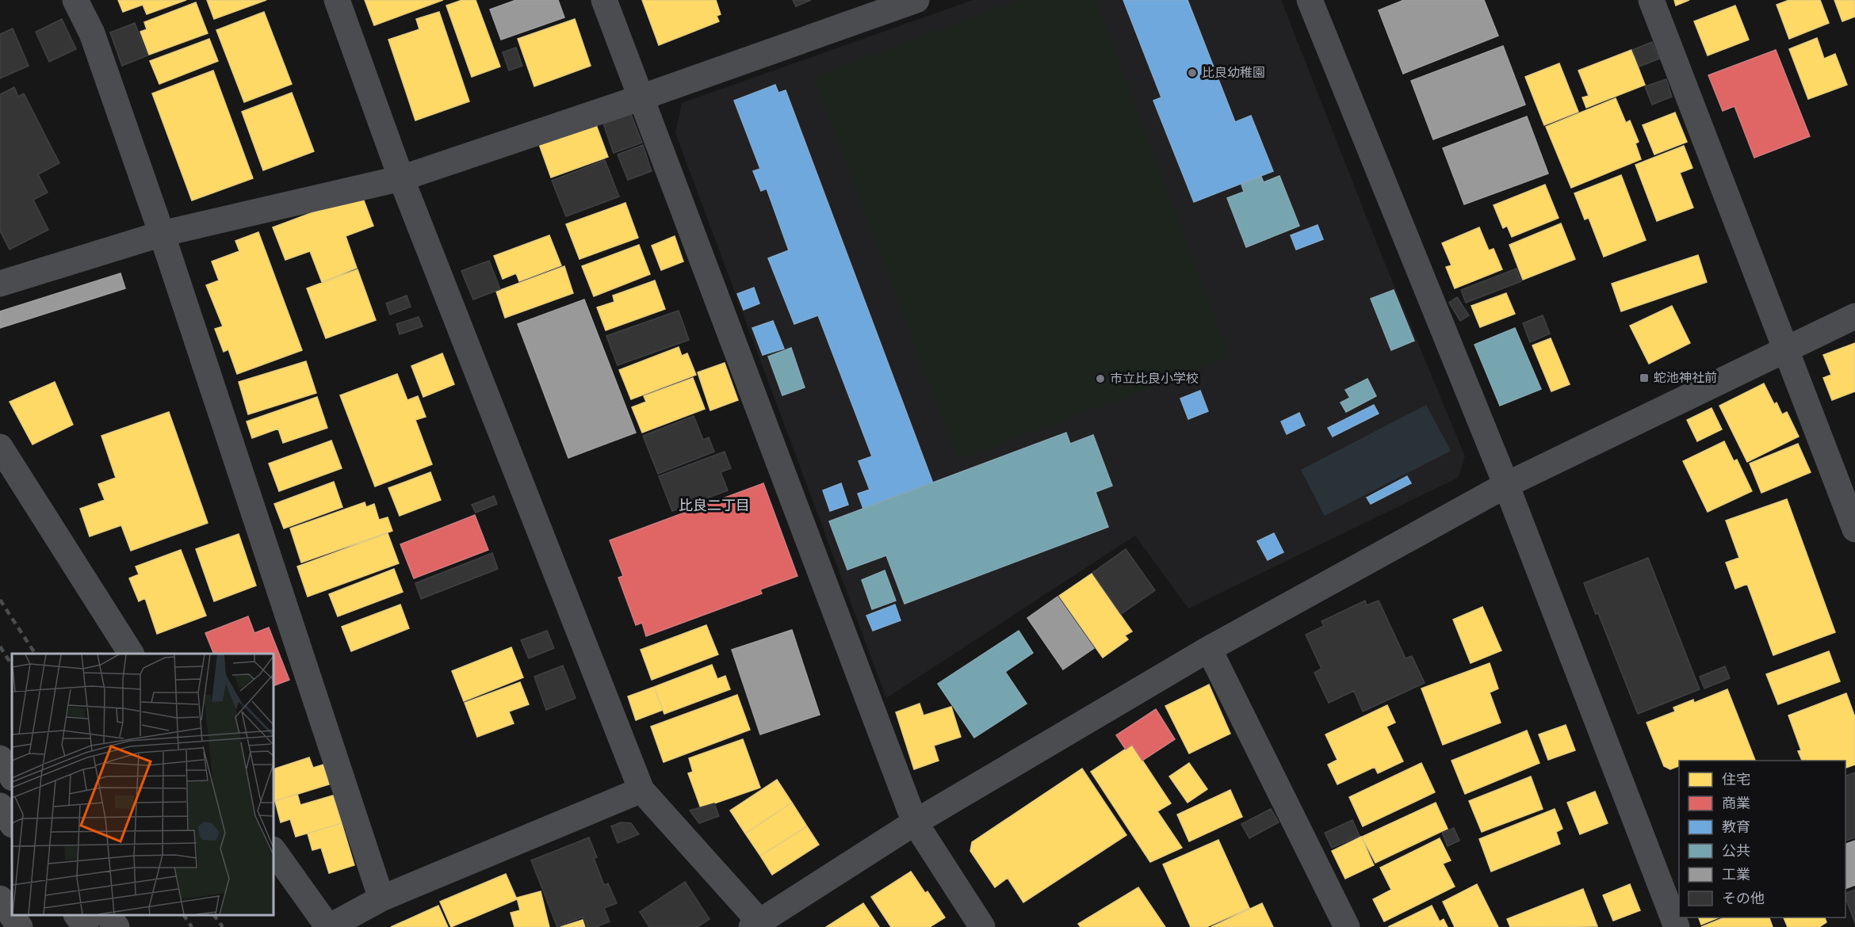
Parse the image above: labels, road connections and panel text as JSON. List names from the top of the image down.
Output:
{
  "districts": ["比良二丁目"],
  "places": {
    "other": ["比良幼稚園", "市立比良小学校"],
    "transit": ["蛇池神社前"]
  },
  "legend": [
    "住宅",
    "商業",
    "教育",
    "公共",
    "工業",
    "その他"
  ]
}
